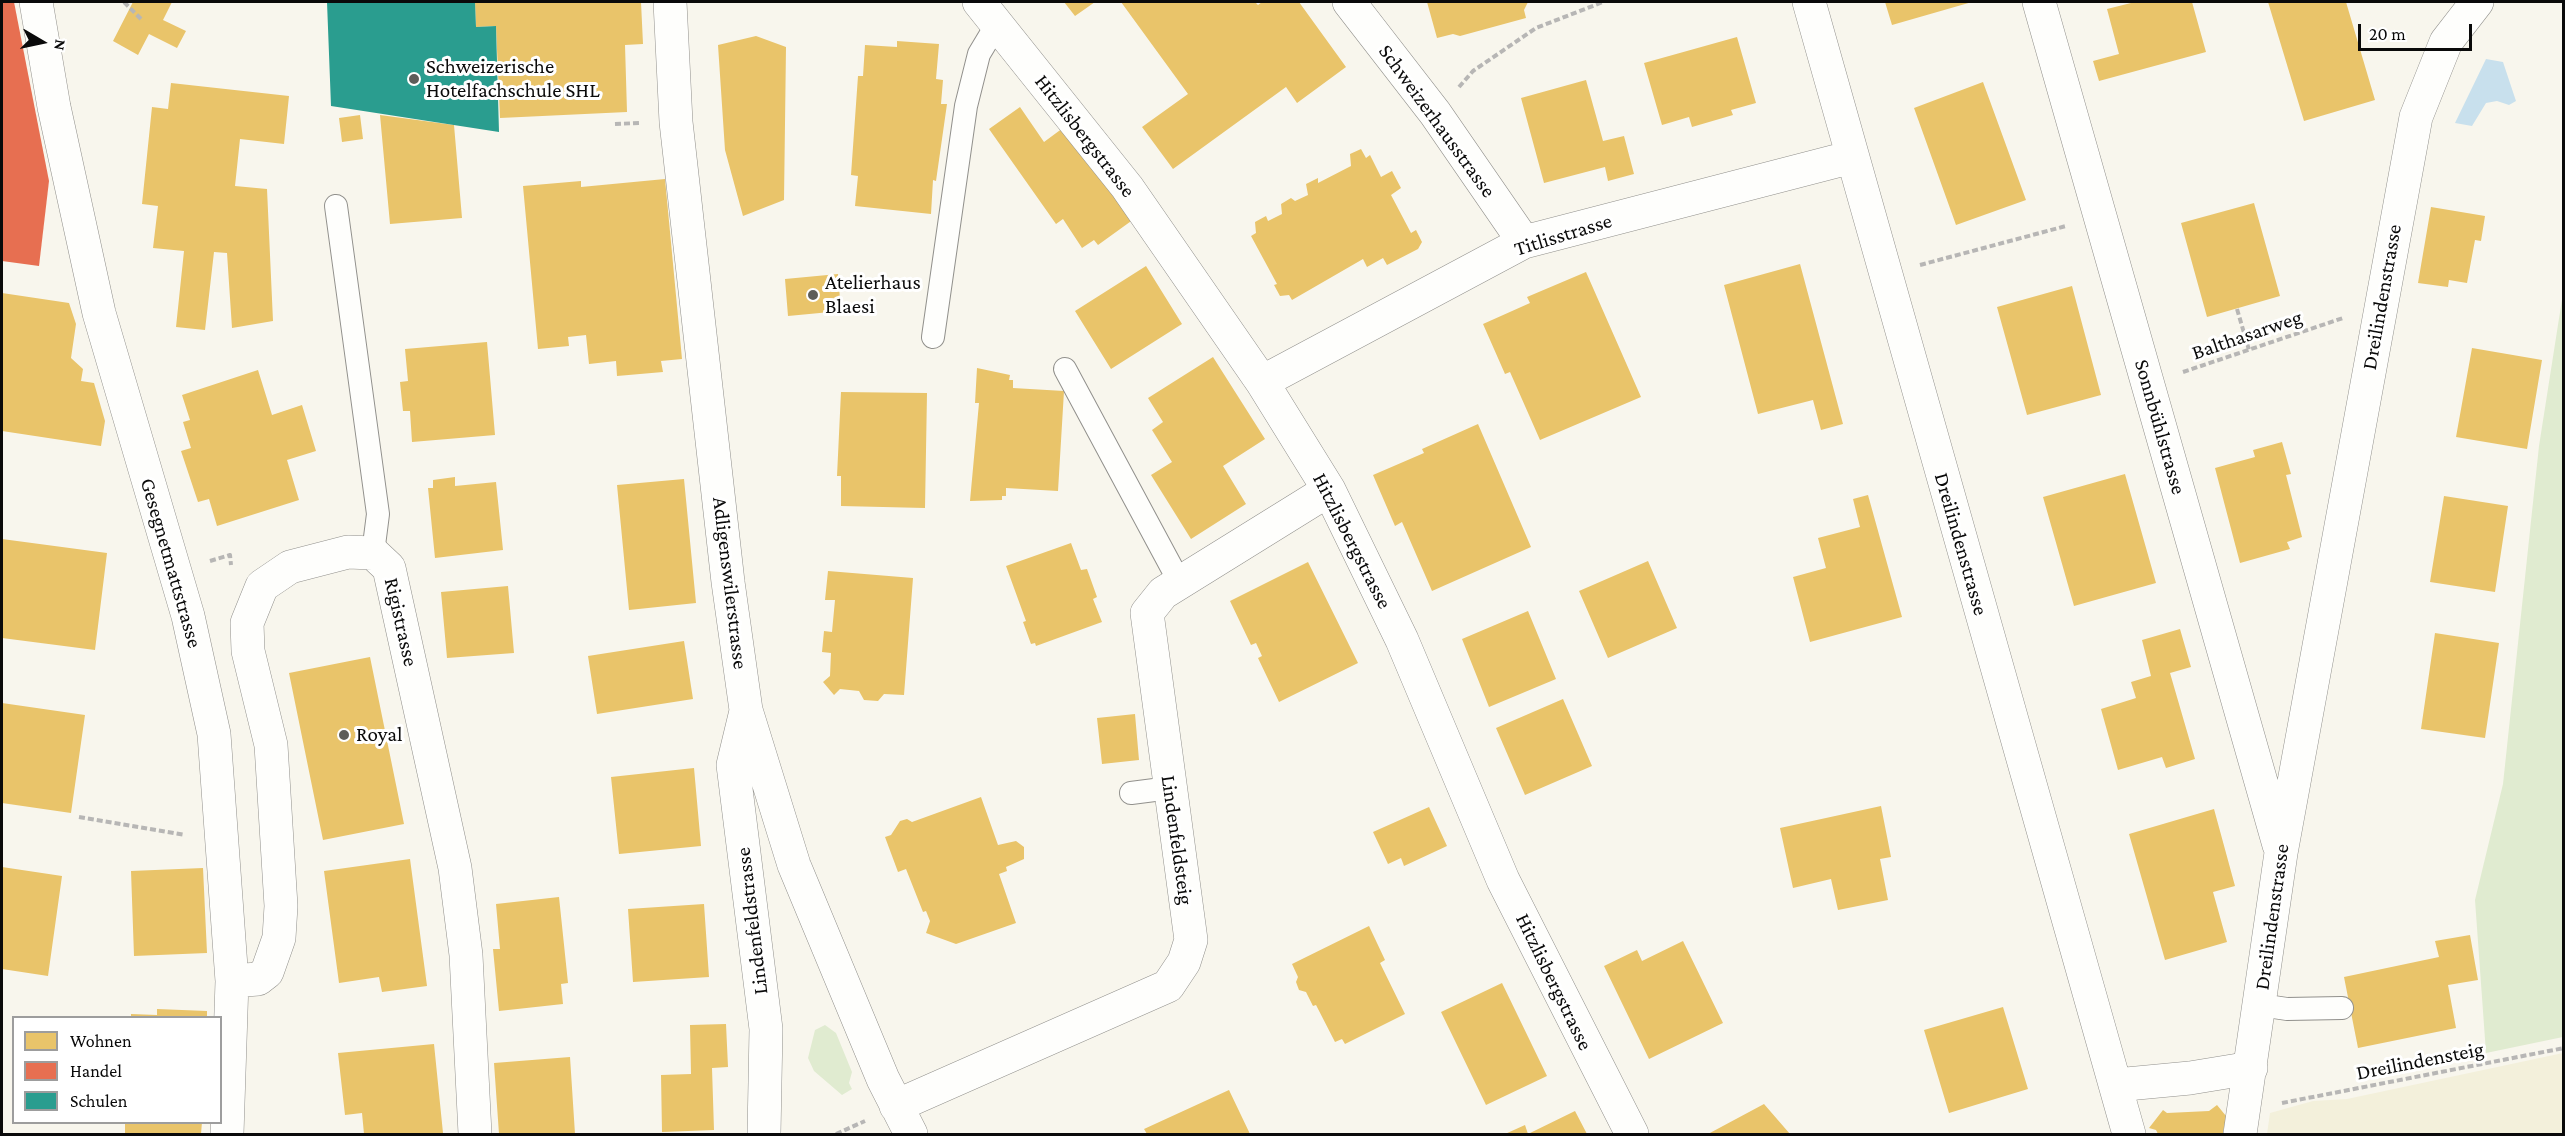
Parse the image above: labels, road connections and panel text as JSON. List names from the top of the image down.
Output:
{
  "streets": {
    "street": [
      "Schweizerhausstrasse",
      "Hitzlisbergstrasse",
      "Titlisstrasse",
      "Dreilindenstrasse",
      "Sonnbühlstrasse",
      "Gesegnetmattstrasse",
      "Adligenswilerstrasse",
      "Rigistrasse",
      "Lindenfeldsteig",
      "Lindenfeldstrasse"
    ],
    "path": ["Balthasarweg", "Dreilindensteig"]
  },
  "crossings": [
    ["Schweizerhausstrasse", "Titlisstrasse"],
    ["Hitzlisbergstrasse", "Titlisstrasse"],
    ["Hitzlisbergstrasse", "Lindenfeldsteig"],
    ["Titlisstrasse", "Dreilindenstrasse"],
    ["Dreilindenstrasse", "Sonnbühlstrasse"],
    ["Balthasarweg", "Sonnbühlstrasse"],
    ["Gesegnetmattstrasse", "Rigistrasse"],
    ["Adligenswilerstrasse", "Lindenfeldsteig"],
    ["Adligenswilerstrasse", "Lindenfeldstrasse"]
  ],
  "places": ["Schweizerische Hotelfachschule SHL", "Atelierhaus Blaesi", "Royal"],
  "legend": ["Wohnen", "Handel", "Schulen"],
  "scale_bar": "20 m",
  "north": "right"
}
